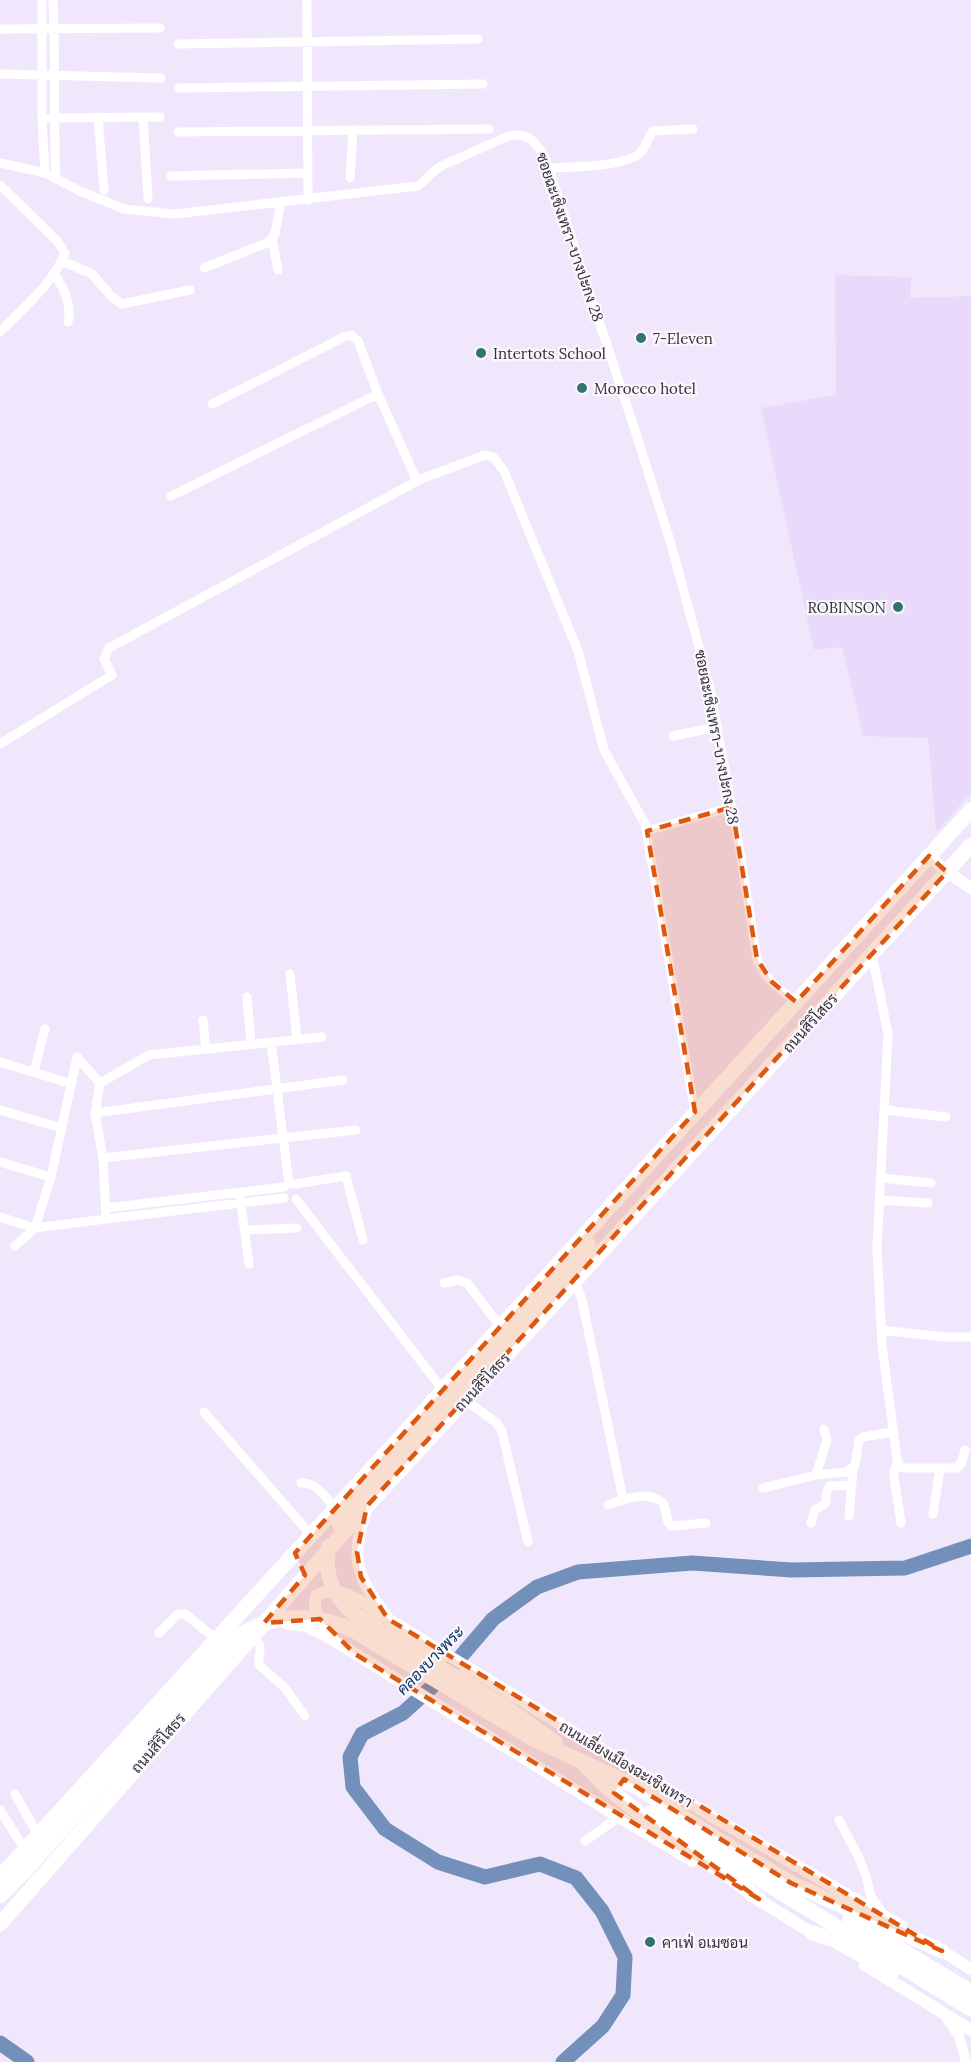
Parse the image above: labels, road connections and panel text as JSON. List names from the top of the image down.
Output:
{
  "streets": {
    "highway": ["ถนนสิริโสธร", "ถนนเลี่ยงเมืองฉะเชิงเทรา"],
    "street": ["ซอยฉะเชิงเทรา-บางปะกง 28"]
  },
  "crossings": [
    ["ซอยฉะเชิงเทรา-บางปะกง 28", "ถนนสิริโสธร"],
    ["ถนนสิริโสธร", "ถนนเลี่ยงเมืองฉะเชิงเทรา"]
  ],
  "water": ["คลองบางพระ"],
  "places": [
    "7-Eleven",
    "Intertots School",
    "Morocco hotel",
    "ROBINSON",
    "คาเฟ่ อเมซอน"
  ]
}
